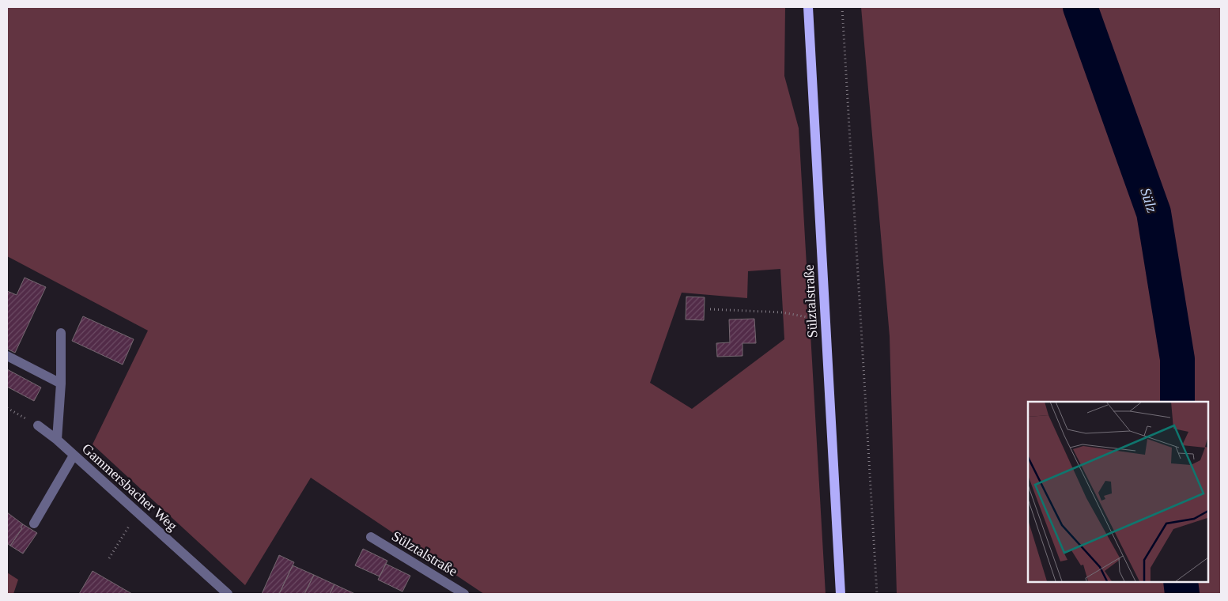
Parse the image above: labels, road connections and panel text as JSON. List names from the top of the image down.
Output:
{
  "streets": {
    "main road": ["Sülztalstraße"],
    "street": ["Gammersbacher Weg"]
  },
  "water": ["Sülz"]
}
